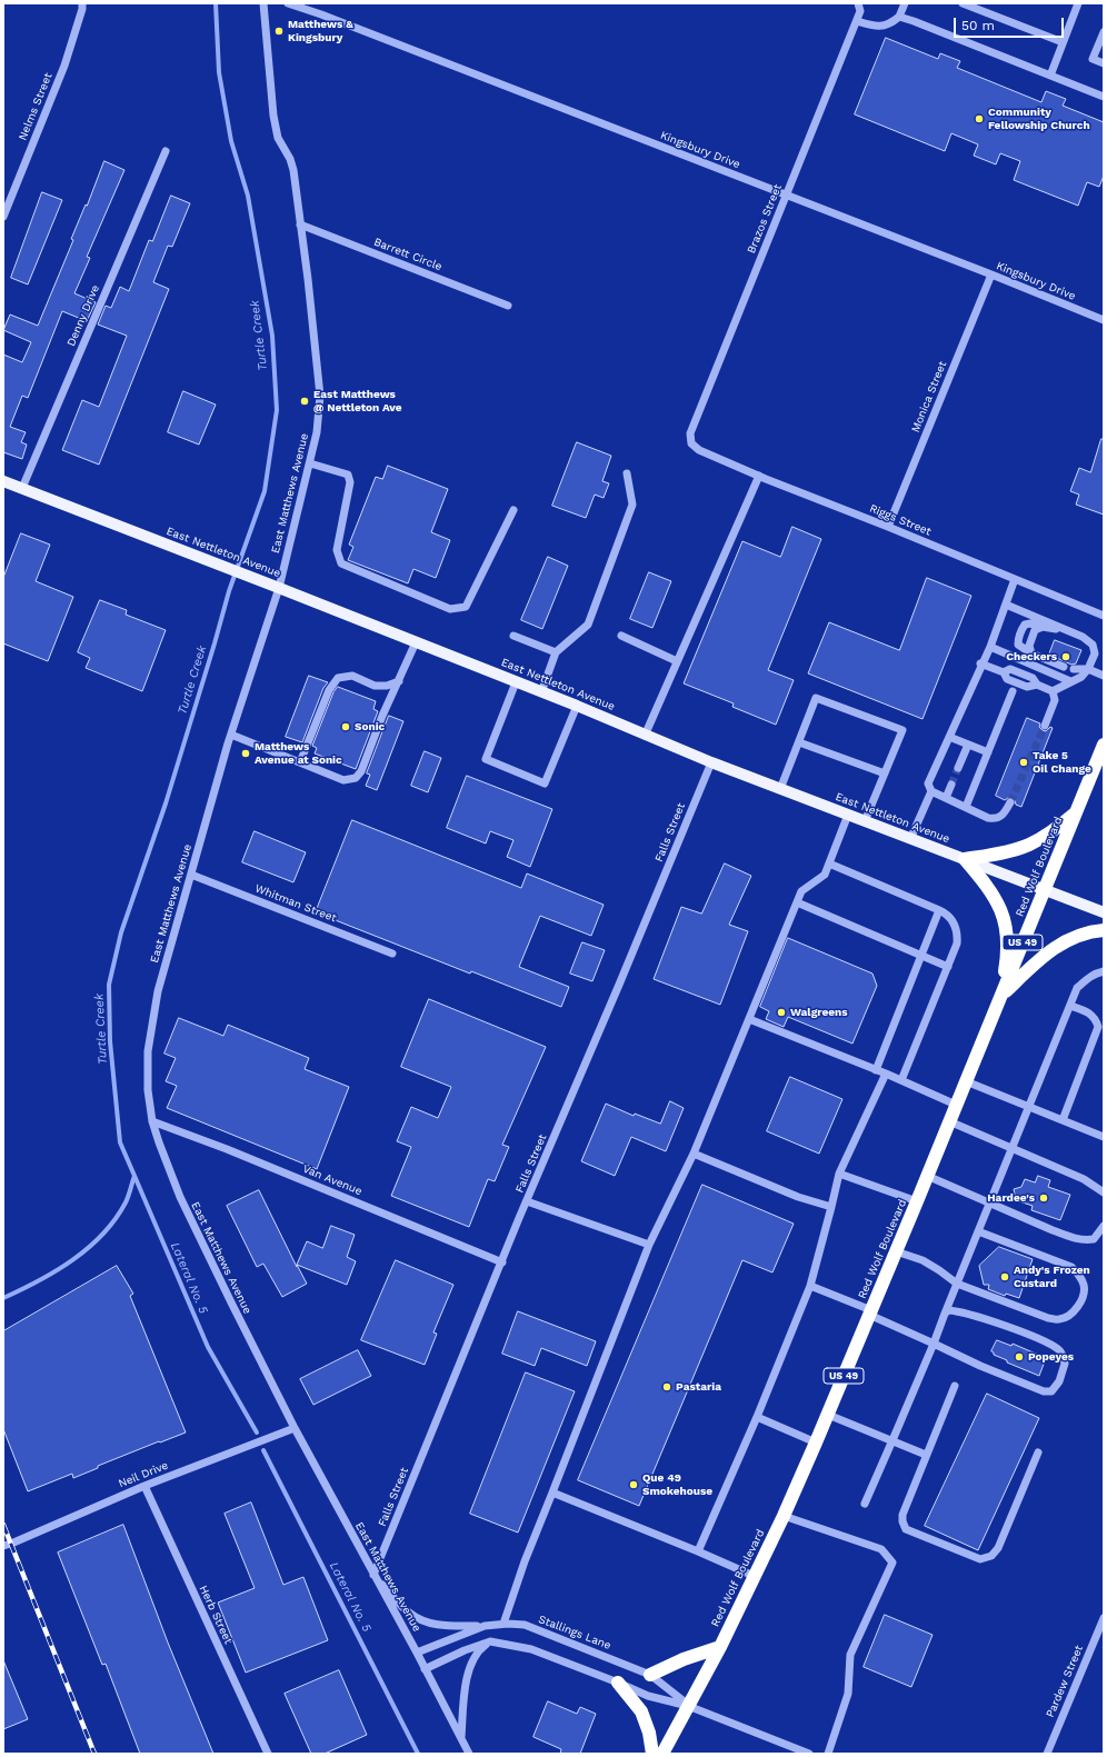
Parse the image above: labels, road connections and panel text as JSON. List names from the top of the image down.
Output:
{
  "streets": {
    "highway": ["Red Wolf Boulevard", "US 49"],
    "main road": ["East Nettleton Avenue"],
    "street": [
      "Nelms Street",
      "Kingsbury Drive",
      "Brazos Street",
      "Barrett Circle",
      "Denny Drive",
      "Monica Street",
      "East Matthews Avenue",
      "Riggs Street",
      "Falls Street",
      "Whitman Street",
      "Van Avenue",
      "Neil Drive",
      "Herb Street",
      "Stallings Lane",
      "Pardew Street"
    ]
  },
  "crossings": [
    ["Kingsbury Drive", "Brazos Street"],
    ["Kingsbury Drive", "Monica Street"],
    ["Brazos Street", "Riggs Street"],
    ["Barrett Circle", "East Matthews Avenue"],
    ["Denny Drive", "East Nettleton Avenue"],
    ["Monica Street", "Riggs Street"],
    ["East Matthews Avenue", "East Nettleton Avenue"],
    ["East Matthews Avenue", "Falls Street"],
    ["East Matthews Avenue", "Whitman Street"],
    ["East Matthews Avenue", "Van Avenue"],
    ["East Matthews Avenue", "Neil Drive"],
    ["East Matthews Avenue", "Stallings Lane"],
    ["East Nettleton Avenue", "Falls Street"],
    ["East Nettleton Avenue", "Red Wolf Boulevard"],
    ["Falls Street", "Van Avenue"],
    ["Red Wolf Boulevard", "Stallings Lane"],
    ["Neil Drive", "Herb Street"]
  ],
  "water": ["Turtle Creek", "Lateral No. 5"],
  "places": [
    "Matthews & Kingsbury",
    "Community Fellowship Church",
    "East Matthews @ Nettleton Ave",
    "Checkers",
    "Sonic",
    "Matthews Avenue at Sonic",
    "Take 5 Oil Change",
    "Walgreens",
    "Hardee's",
    "Andy's Frozen Custard",
    "Popeyes",
    "Pastaria",
    "Que 49 Smokehouse"
  ],
  "scale_bar": "50 m"
}
